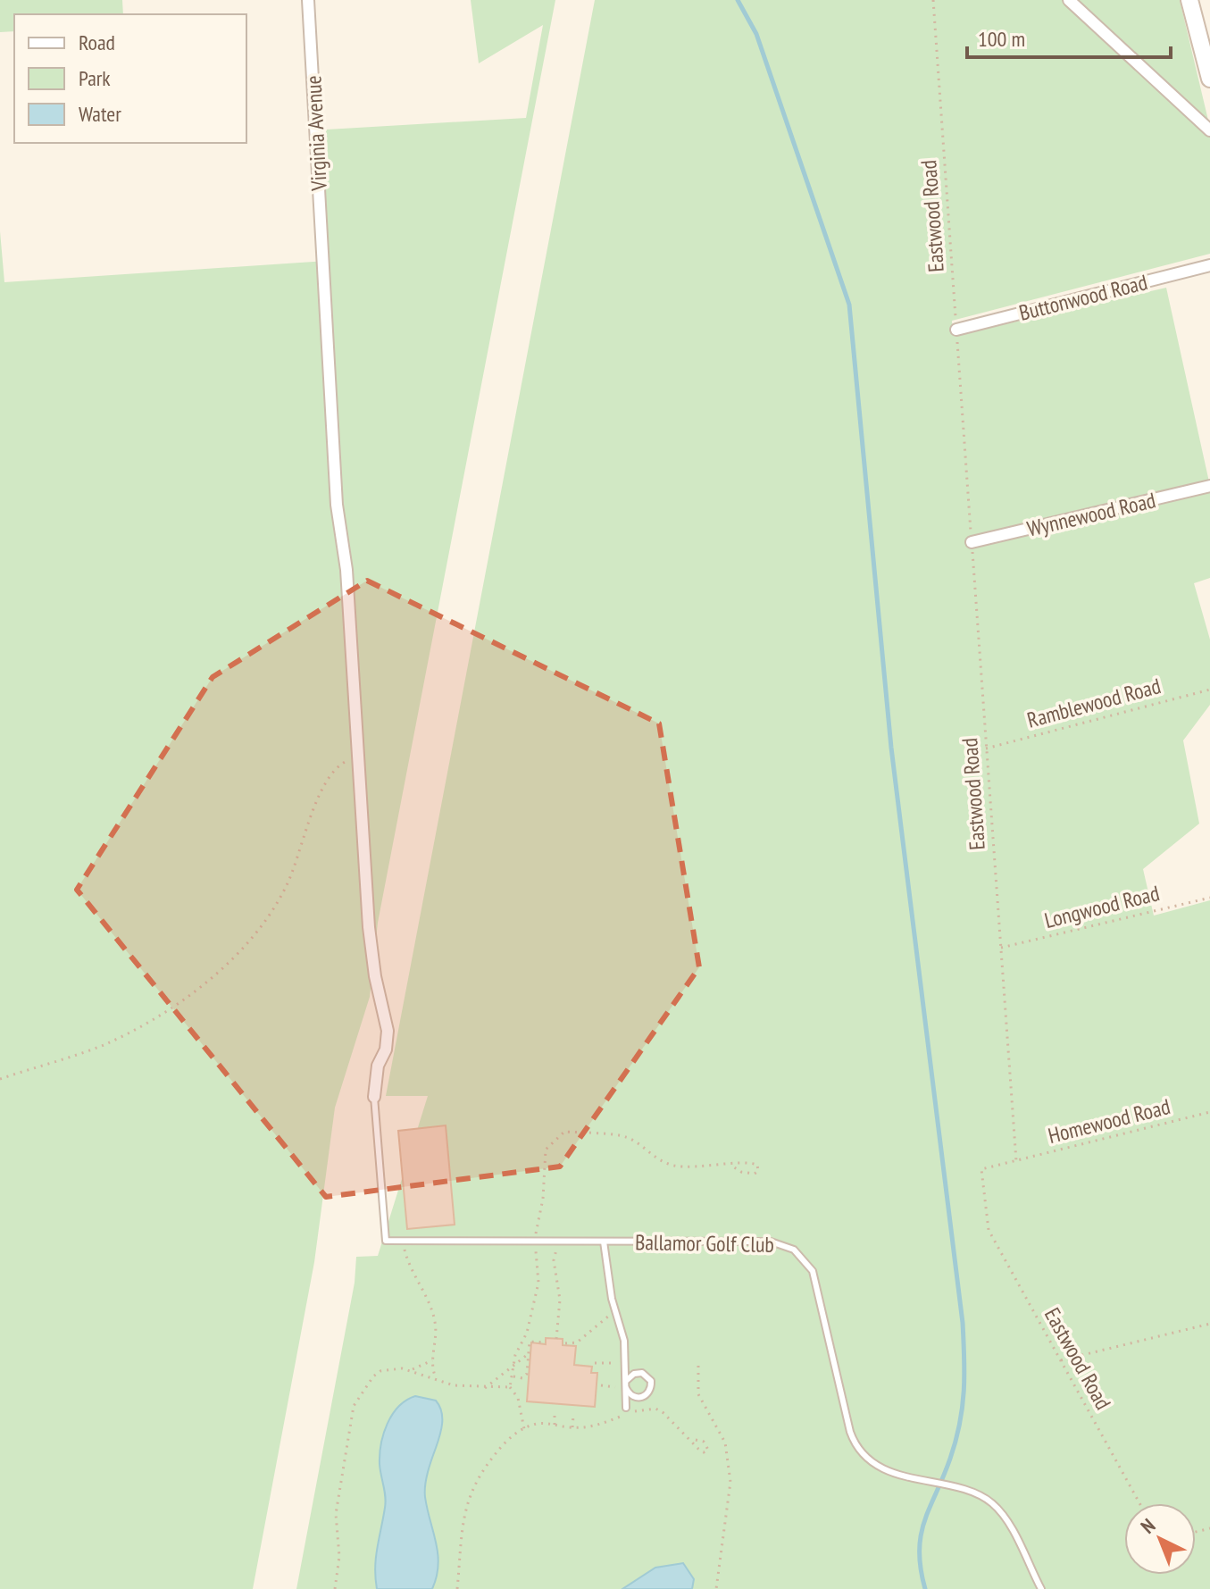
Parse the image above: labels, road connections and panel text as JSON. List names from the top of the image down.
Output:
{
  "streets": {
    "street": ["Virginia Avenue", "Buttonwood Road", "Wynnewood Road"],
    "lane": ["Ballamor Golf Club"],
    "path": [
      "Eastwood Road",
      "Ramblewood Road",
      "Longwood Road",
      "Homewood Road"
    ]
  },
  "crossings": [
    ["Eastwood Road", "Buttonwood Road"],
    ["Eastwood Road", "Wynnewood Road"],
    ["Eastwood Road", "Ramblewood Road"],
    ["Eastwood Road", "Longwood Road"],
    ["Eastwood Road", "Homewood Road"]
  ],
  "legend": ["Road", "Park", "Water"],
  "scale_bar": "100 m",
  "north": "top left"
}
